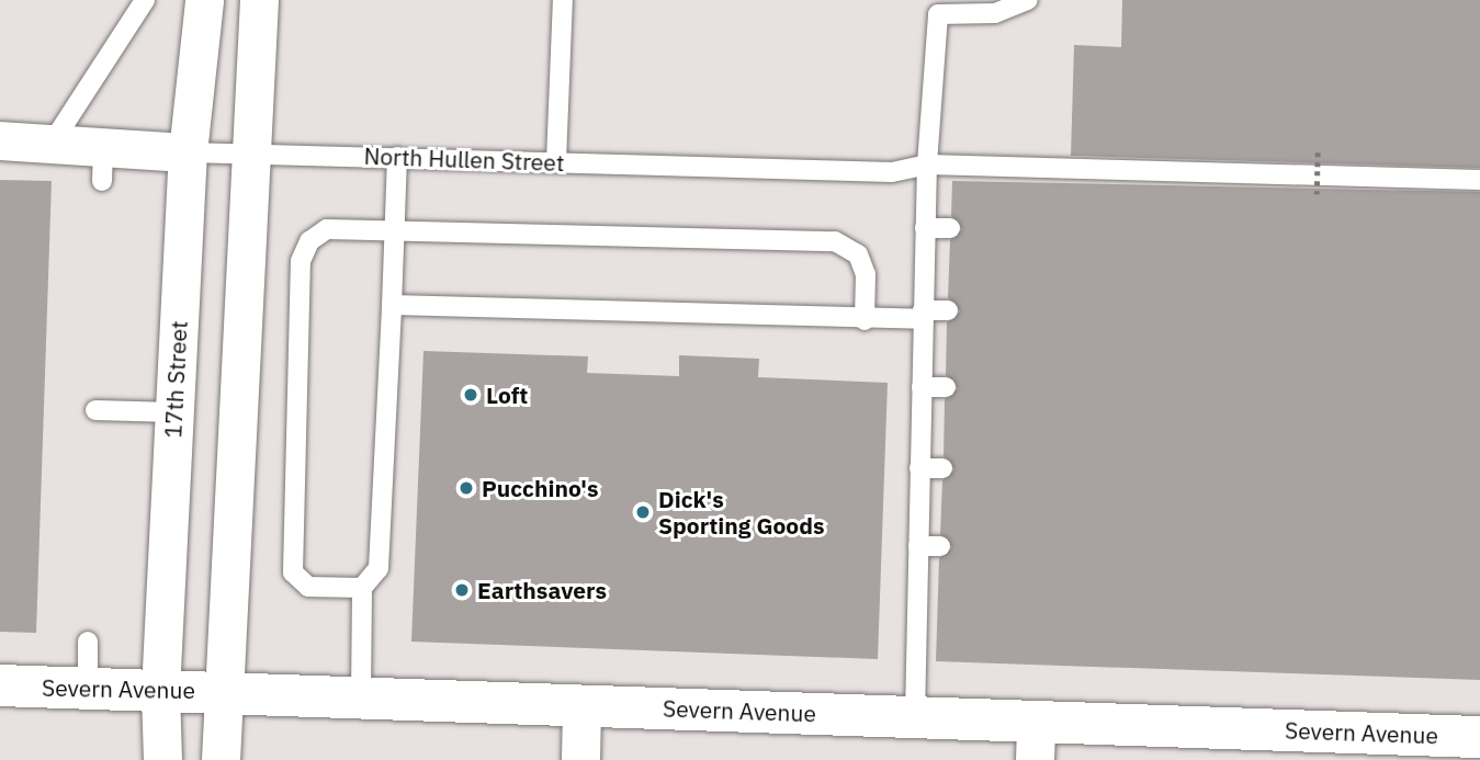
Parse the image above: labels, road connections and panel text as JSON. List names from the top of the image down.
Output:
{
  "streets": {
    "street": ["North Hullen Street", "17th Street", "Severn Avenue"]
  },
  "crossings": [
    ["North Hullen Street", "17th Street"],
    ["17th Street", "Severn Avenue"]
  ],
  "places": [
    "Loft",
    "Pucchino's",
    "Dick's Sporting Goods",
    "Earthsavers"
  ]
}
